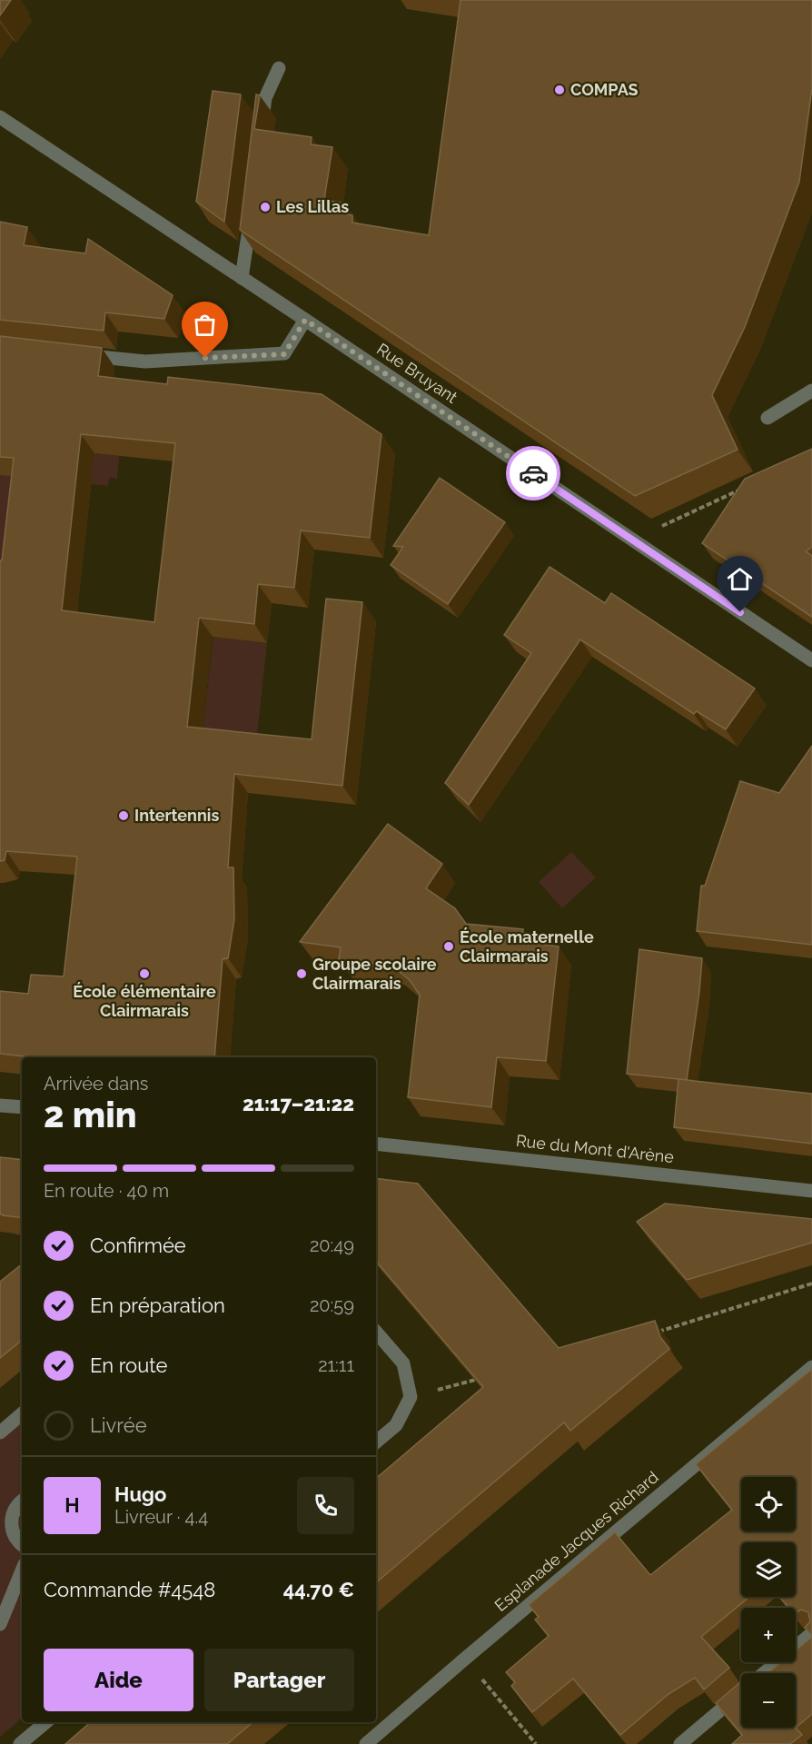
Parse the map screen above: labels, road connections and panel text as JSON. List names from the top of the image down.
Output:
{
  "streets": {
    "street": ["Rue Bruyant", "Rue du Mont d'Arène", "Esplanade Jacques Richard"]
  },
  "places": [
    "COMPAS",
    "Les Lillas",
    "Intertennis",
    "École maternelle Clairmarais",
    "École élémentaire Clairmarais",
    "Groupe scolaire Clairmarais"
  ],
  "page": {
    "heading": ["2 min", "Arrivée dans", "21:17–21:22"],
    "panel": [
      "Hugo",
      "Livreur · 4.4",
      "Commande #4548",
      "44.70 €"
    ],
    "bar": "En route · 40 m",
    "list": [
      ["Confirmée", "20:49"],
      ["En préparation", "20:59"],
      ["En route", "21:11"],
      "Livrée"
    ],
    "map_buttons": ["+", "−"],
    "round": "H",
    "buttons": ["Aide", "Partager"]
  }
}
